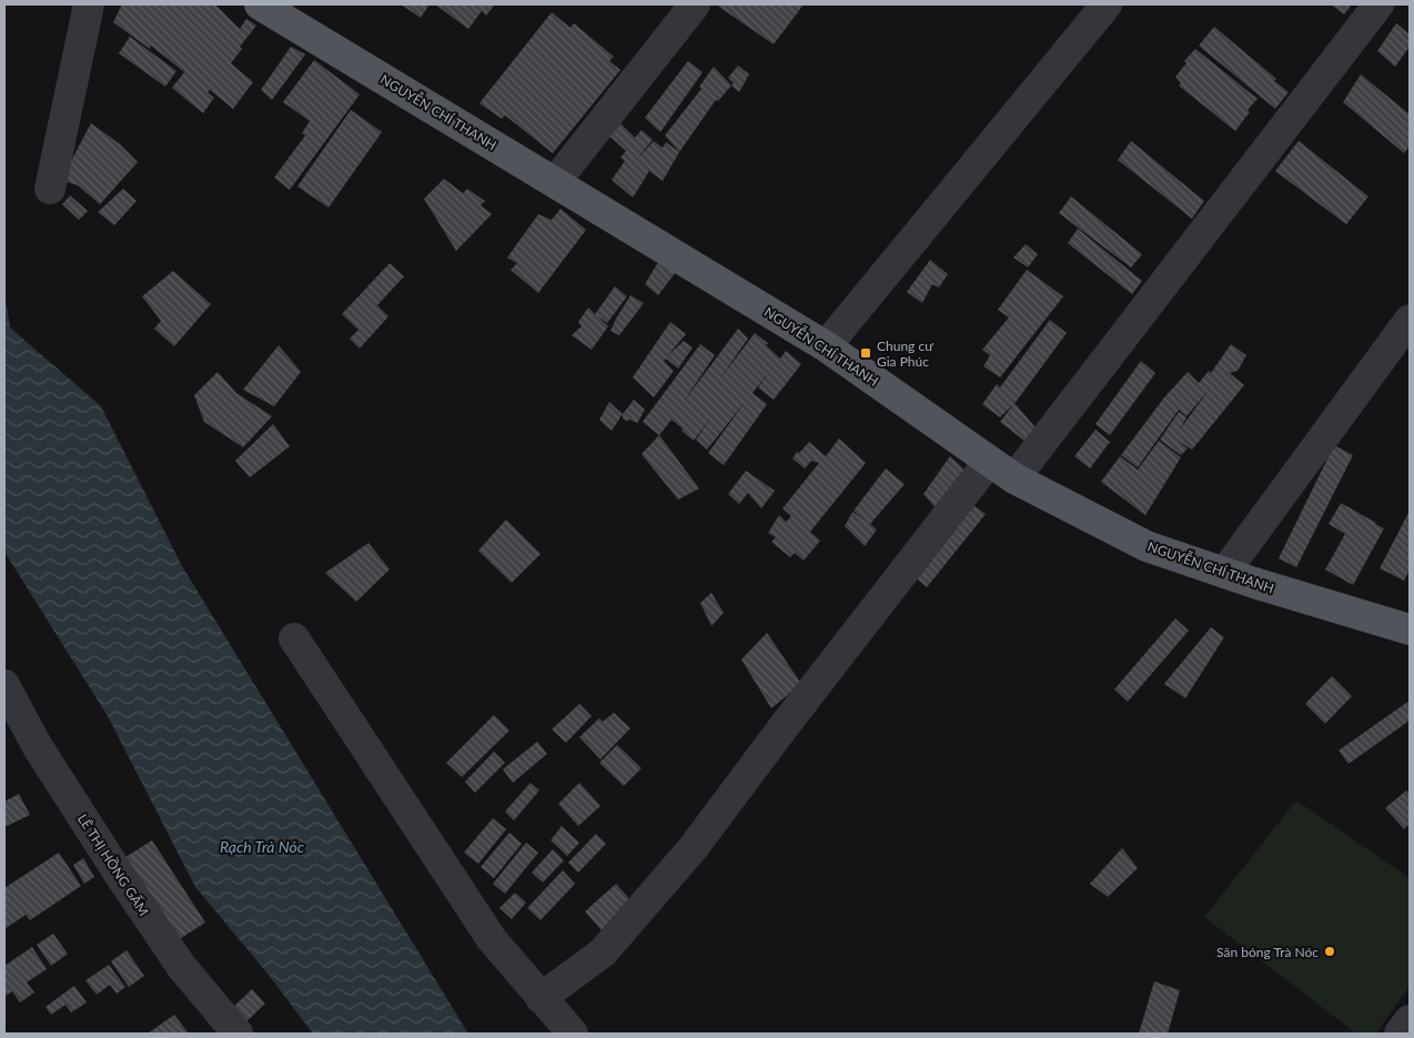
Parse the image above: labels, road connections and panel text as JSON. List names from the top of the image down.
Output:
{
  "streets": {
    "main road": ["NGUYỄN CHÍ THANH"],
    "street": ["LÊ THỊ HỒNG GẤM"]
  },
  "water": ["Rạch Trà Nóc"],
  "places": {
    "transit": ["Chung cư Gia Phúc"],
    "other": ["Sân bóng Trà Nóc"]
  }
}
